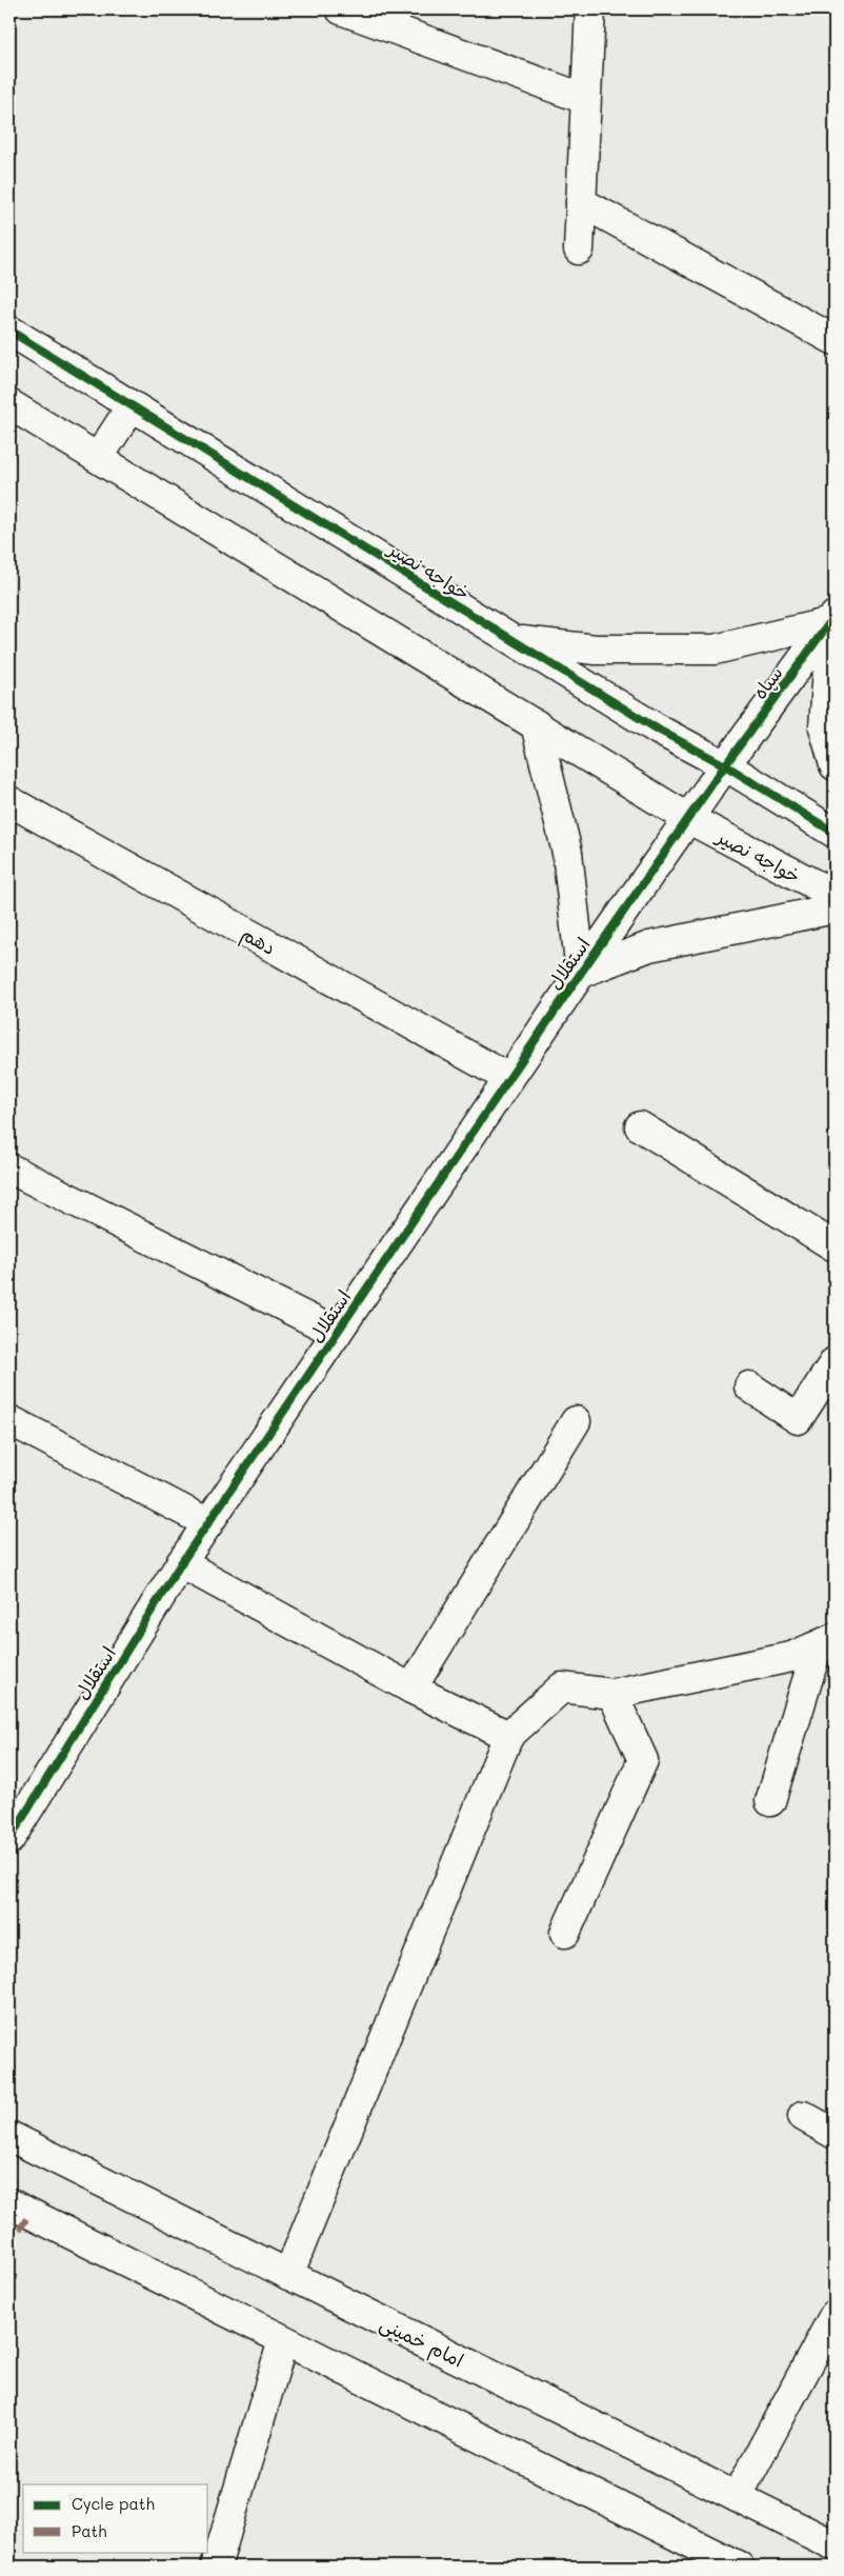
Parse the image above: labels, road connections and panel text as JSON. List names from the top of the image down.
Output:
{
  "streets": {
    "street": [
      "خواجه نصیر",
      "سپاه",
      "دهم",
      "استقلال",
      "امام خمینی"
    ]
  },
  "crossings": [
    ["خواجه نصیر", "سپاه"],
    ["خواجه نصیر", "استقلال"],
    ["سپاه", "استقلال"],
    ["دهم", "استقلال"]
  ],
  "legend": ["Cycle path", "Path"]
}
